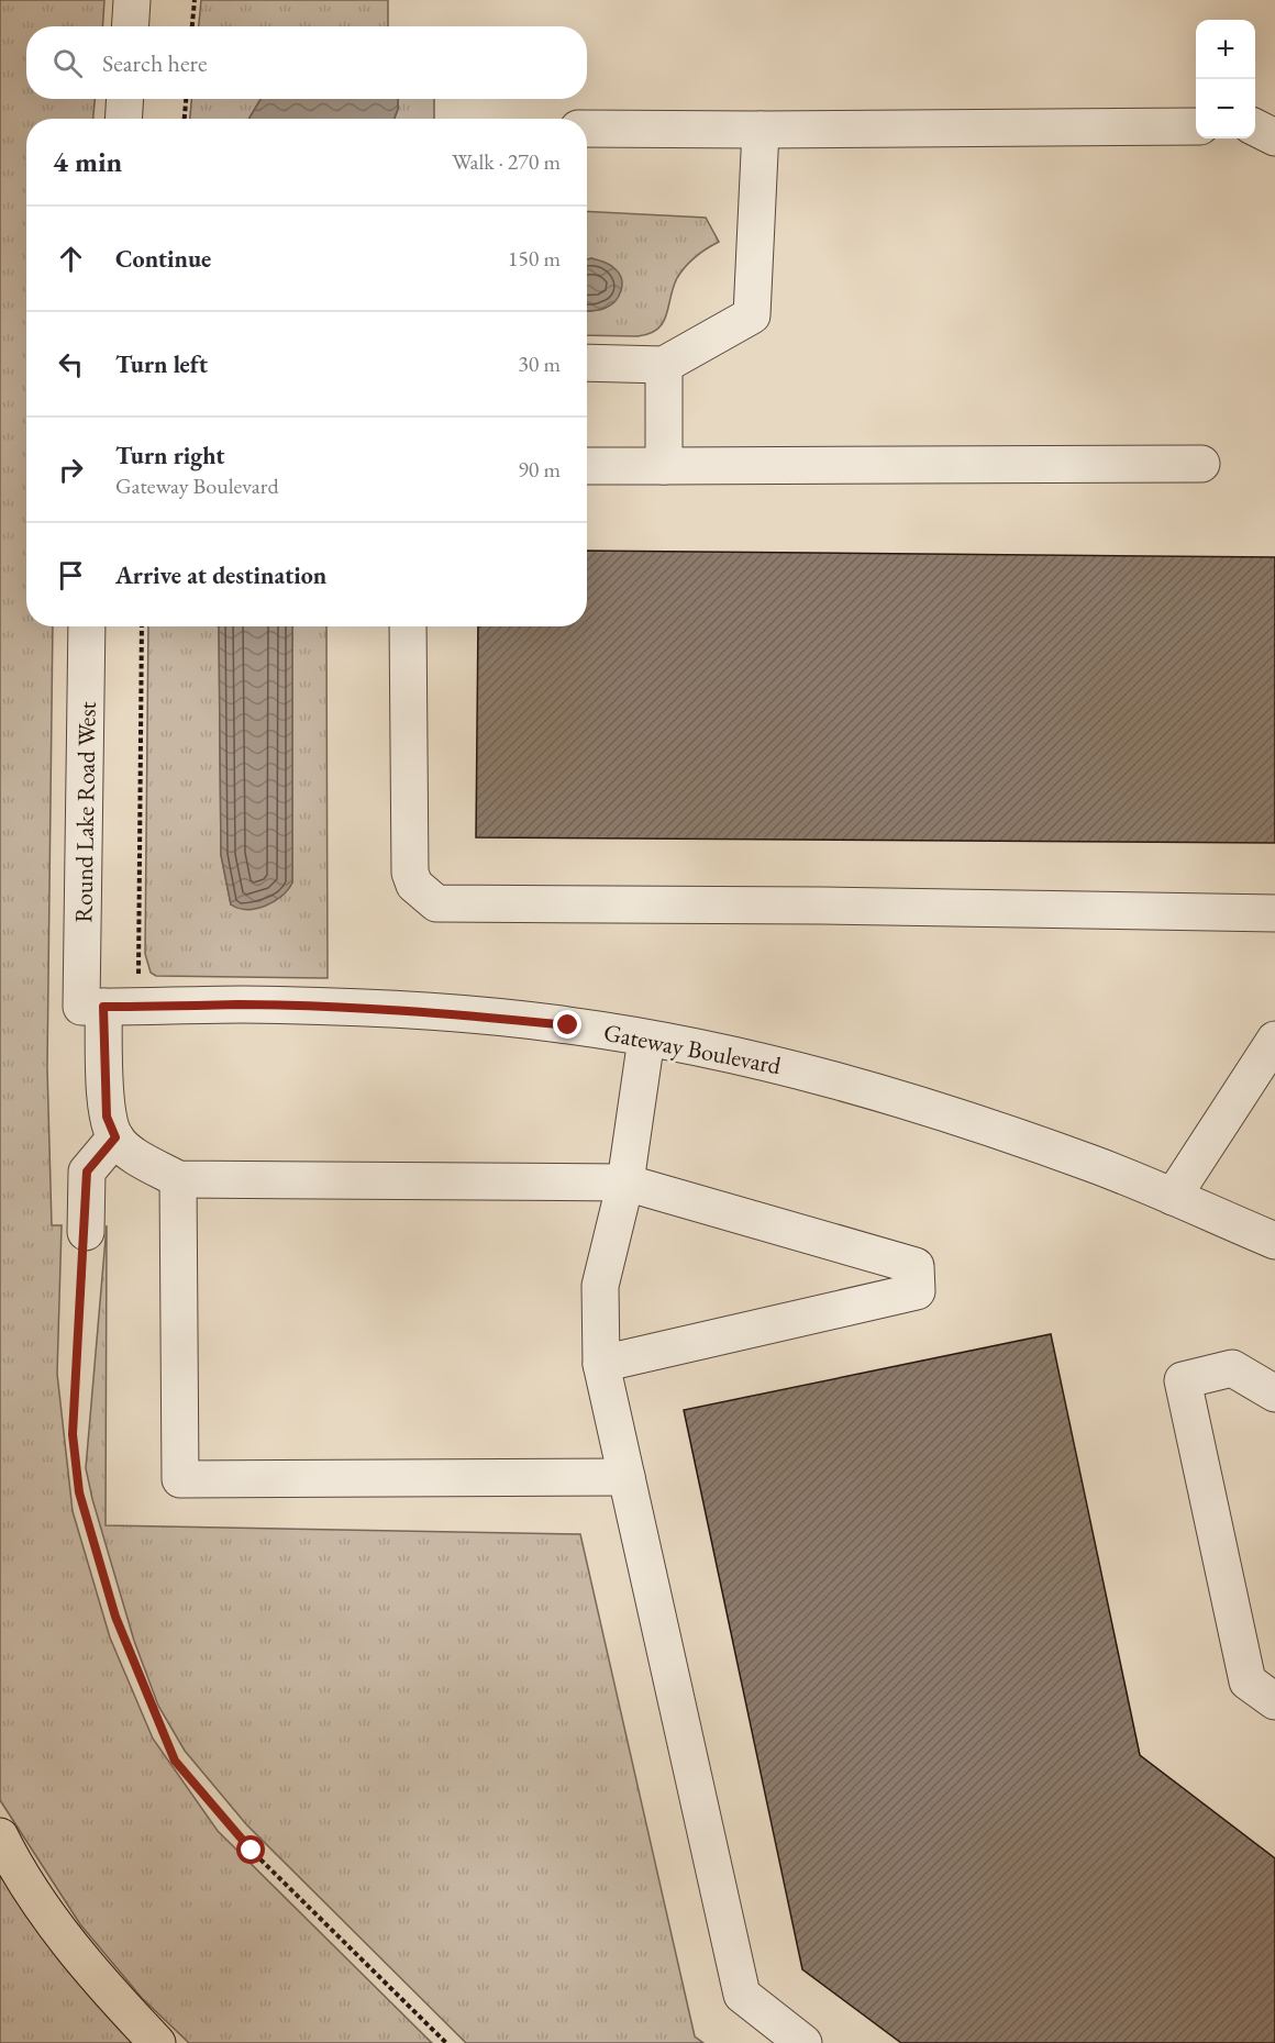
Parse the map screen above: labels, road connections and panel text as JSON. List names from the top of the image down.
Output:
{
  "streets": {
    "street": ["Round Lake Road West", "Gateway Boulevard"]
  },
  "crossings": [
    ["Round Lake Road West", "Gateway Boulevard"]
  ],
  "page": {
    "map_buttons": ["+", "−"],
    "search": "Search here",
    "heading": ["4 min", "Walk · 270 m"],
    "list": [
      ["Continue", "150 m"],
      ["Turn left", "30 m"],
      ["Turn right", "Gateway Boulevard", "90 m"],
      "Arrive at destination"
    ]
  }
}
